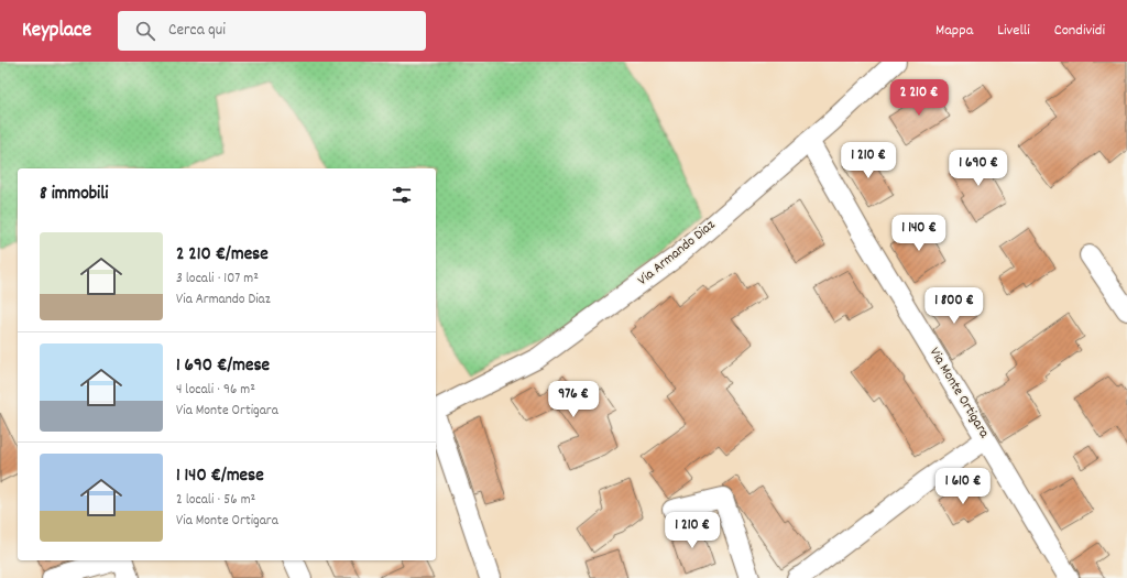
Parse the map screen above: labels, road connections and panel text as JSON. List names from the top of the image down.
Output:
{
  "streets": {
    "street": ["Via Armando Diaz", "Via Monte Ortigara"]
  },
  "crossings": [
    ["Via Armando Diaz", "Via Monte Ortigara"]
  ],
  "page": {
    "header": "Keyplace",
    "search": "Cerca qui",
    "nav": ["Mappa", "Livelli", "Condividi"],
    "price": [
      "2 210 €",
      "1 210 €",
      "1 690 €",
      "1 140 €",
      "1 800 €",
      "976 €",
      "1 610 €",
      "1 210 €"
    ],
    "heading": "8 immobili",
    "list": [
      {
        "name": "2 210 €/mese",
        "note": "3 locali · 107 m² · Via Armando Diaz"
      },
      {
        "name": "1 690 €/mese",
        "note": "4 locali · 96 m² · Via Monte Ortigara"
      },
      {
        "name": "1 140 €/mese",
        "note": "2 locali · 56 m² · Via Monte Ortigara"
      }
    ]
  }
}
